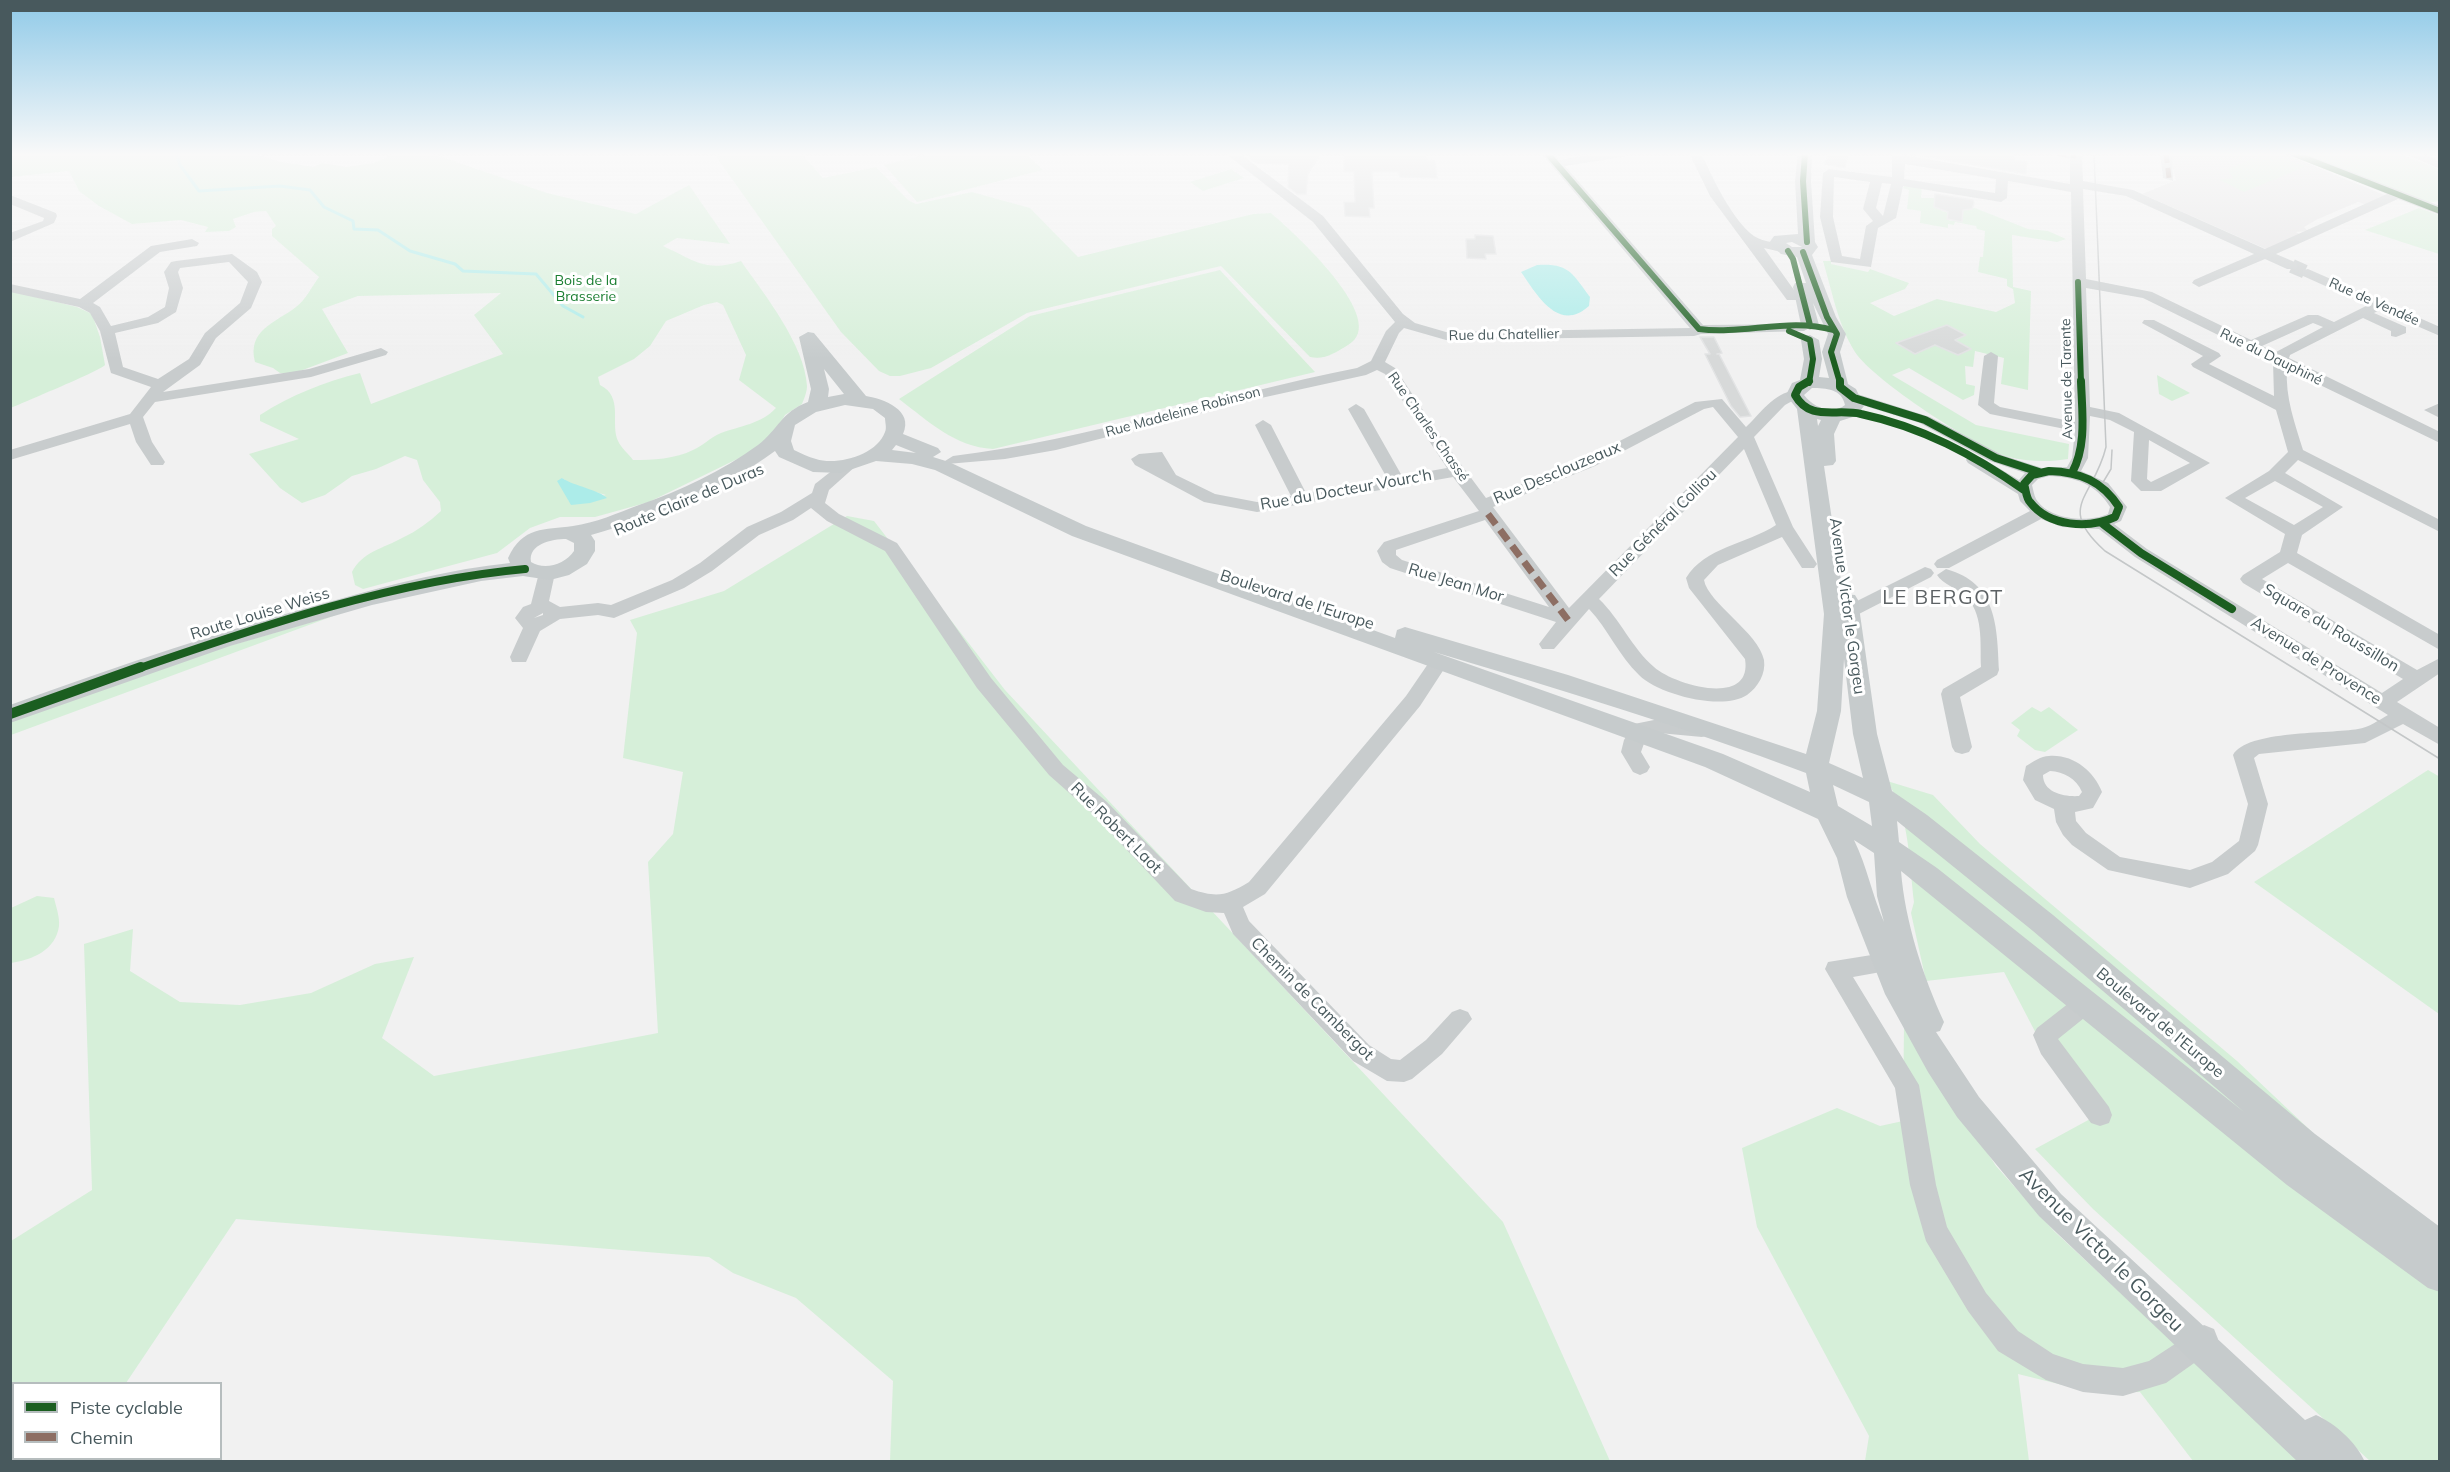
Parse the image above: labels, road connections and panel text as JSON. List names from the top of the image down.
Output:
{
  "streets": {
    "main road": [
      "Route Claire de Duras",
      "Boulevard de l'Europe",
      "Avenue Victor le Gorgeu",
      "Route Louise Weiss"
    ],
    "street": [
      "Rue de Vendée",
      "Rue du Chatellier",
      "Rue du Dauphiné",
      "Avenue de Tarente",
      "Rue Madeleine Robinson",
      "Rue Charles Chassé",
      "Rue Desclouzeaux",
      "Rue du Docteur Vourc'h",
      "Rue Général Colliou",
      "Rue Jean Mor",
      "Square du Roussillon",
      "Avenue de Provence",
      "Rue Robert Laot",
      "Chemin de Cambergot"
    ]
  },
  "crossings": [
    ["Rue du Chatellier", "Rue Charles Chassé"],
    ["Rue du Chatellier", "Avenue Victor le Gorgeu"],
    ["Rue du Dauphiné", "Avenue de Tarente"],
    ["Rue Madeleine Robinson", "Rue Charles Chassé"],
    ["Rue Madeleine Robinson", "Boulevard de l'Europe"],
    ["Rue Charles Chassé", "Rue Desclouzeaux"],
    ["Rue Charles Chassé", "Rue du Docteur Vourc'h"],
    ["Rue Charles Chassé", "Rue Jean Mor"],
    ["Rue Desclouzeaux", "Rue Général Colliou"],
    ["Rue Desclouzeaux", "Rue Jean Mor"],
    ["Route Claire de Duras", "Rue Robert Laot"],
    ["Rue Général Colliou", "Rue Jean Mor"],
    ["Rue Général Colliou", "Avenue Victor le Gorgeu"],
    ["Boulevard de l'Europe", "Avenue Victor le Gorgeu"],
    ["Square du Roussillon", "Avenue de Provence"],
    ["Rue Robert Laot", "Chemin de Cambergot"]
  ],
  "districts": ["LE BERGOT"],
  "parks": ["Bois de la Brasserie"],
  "legend": ["Piste cyclable", "Chemin"]
}
